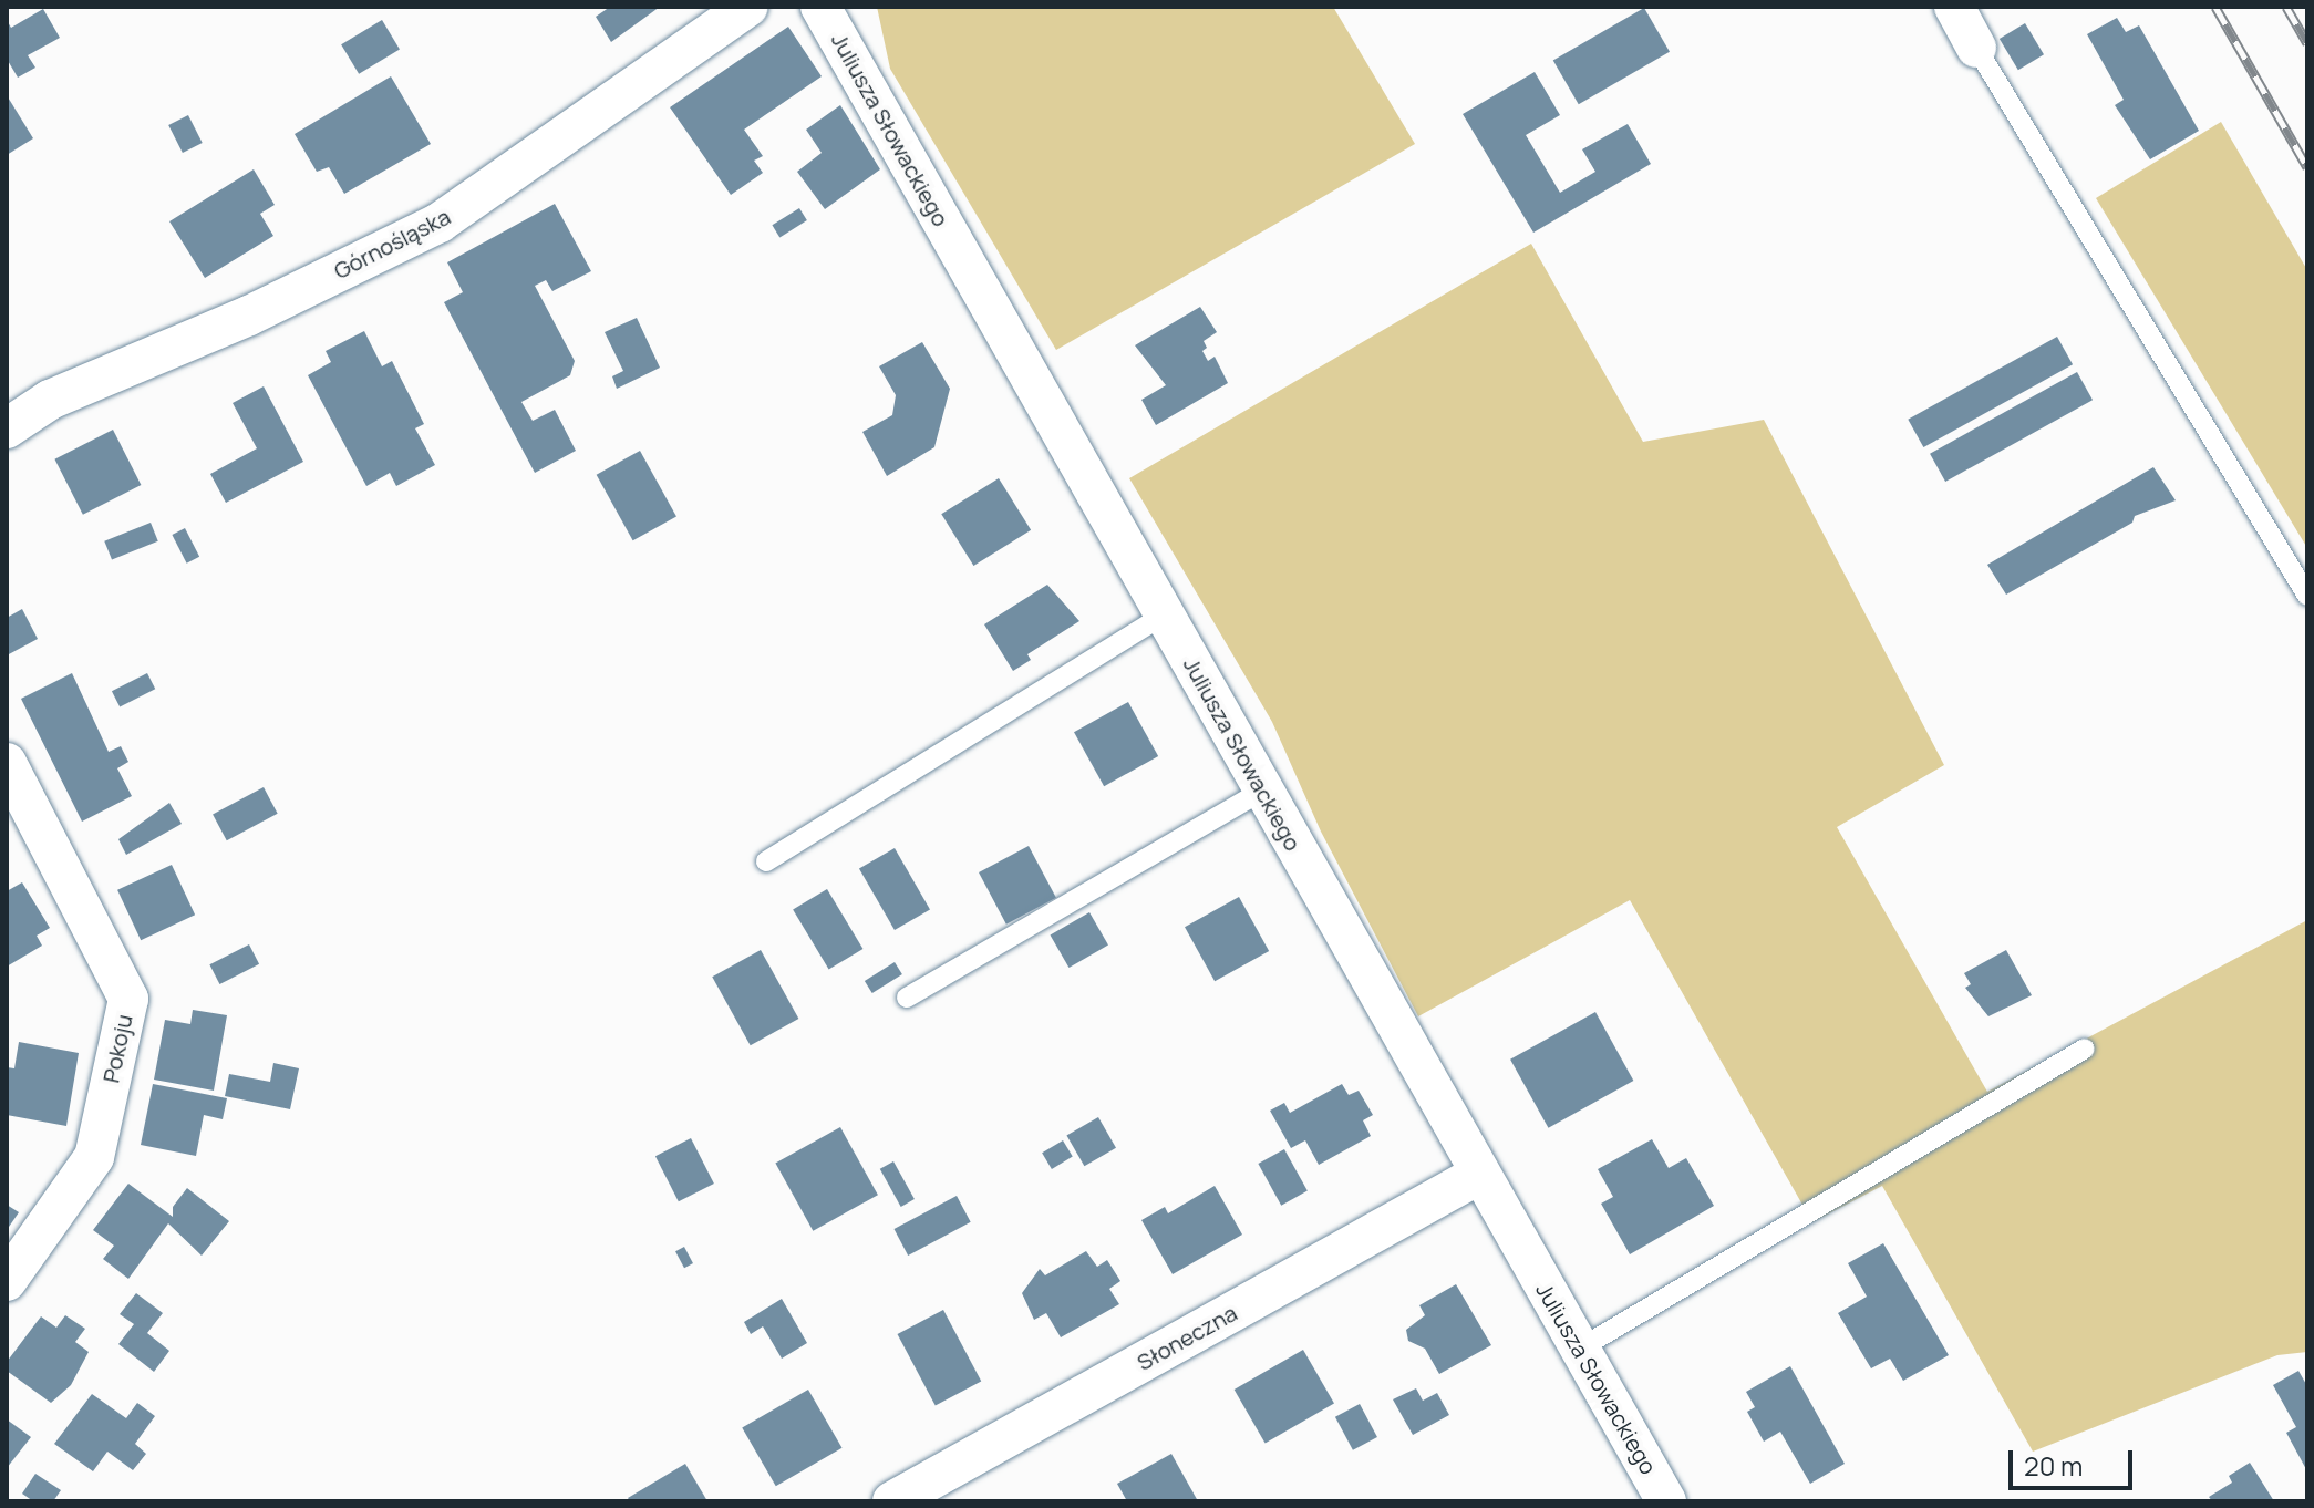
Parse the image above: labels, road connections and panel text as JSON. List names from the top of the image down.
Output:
{
  "streets": {
    "street": [
      "Juliusza Słowackiego",
      "Górnośląska",
      "Pokoju",
      "Słoneczna"
    ]
  },
  "crossings": [
    ["Juliusza Słowackiego", "Słoneczna"]
  ],
  "scale_bar": "20 m"
}
